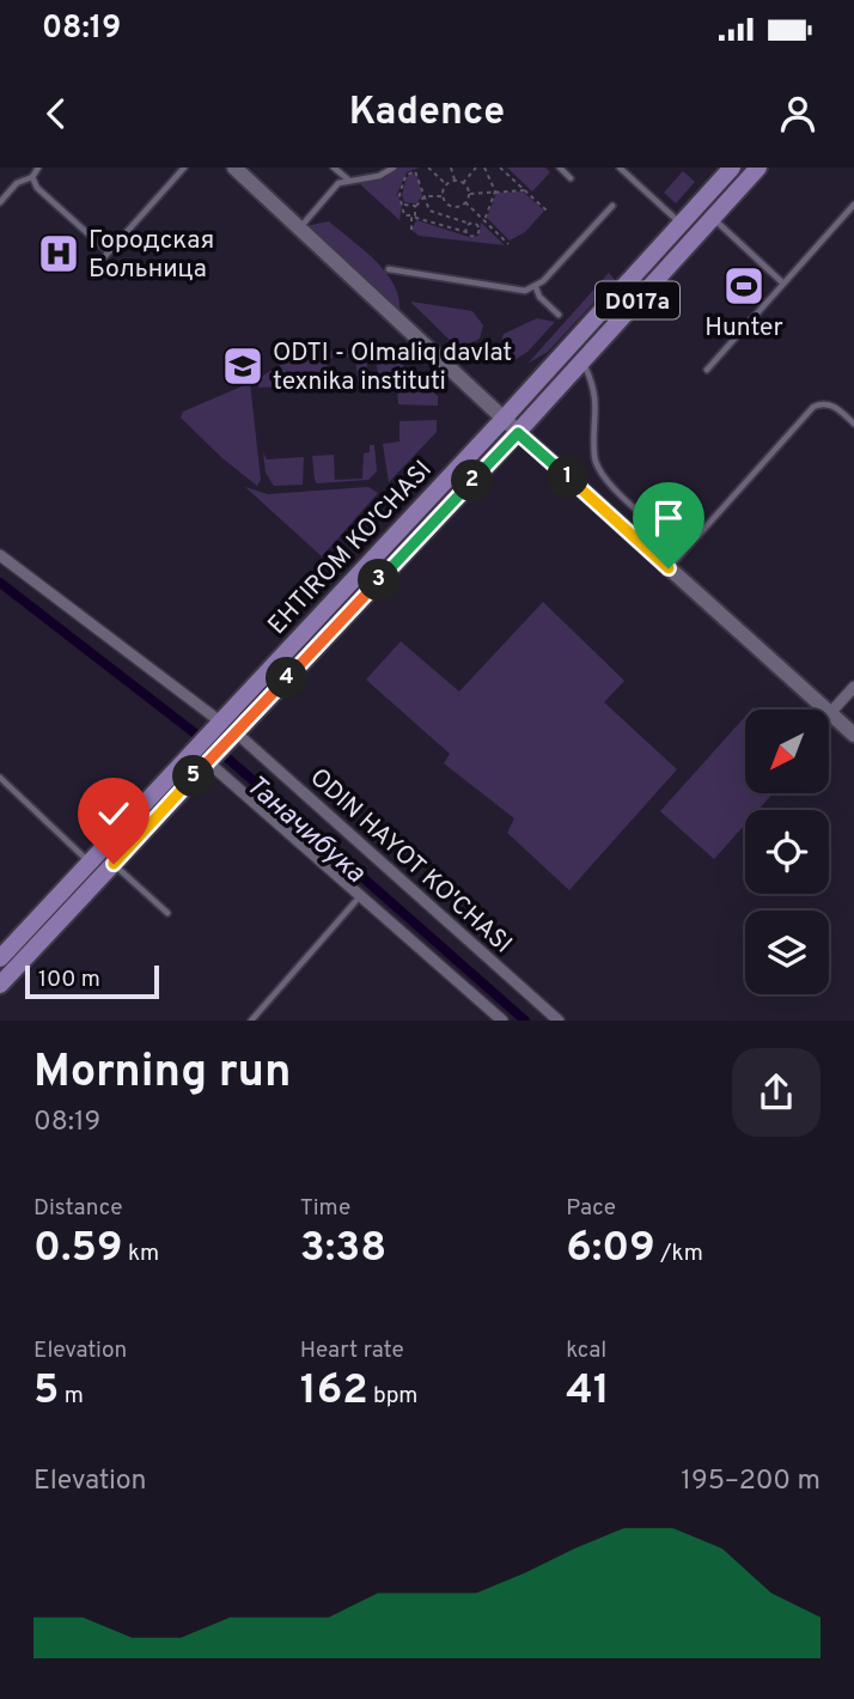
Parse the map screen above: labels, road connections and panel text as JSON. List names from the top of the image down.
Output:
{
  "streets": {
    "main road": ["D017a", "EHTIROM KO'CHASI"],
    "street": ["ODIN HAYOT KO'CHASI"]
  },
  "crossings": [
    ["EHTIROM KO'CHASI", "ODIN HAYOT KO'CHASI"]
  ],
  "water": ["Таначибука"],
  "places": {
    "hospital": ["Городская Больница"],
    "sports": ["Hunter"],
    "school or university": ["ODTI - Olmaliq davlat texnika instituti"]
  },
  "scale_bar": "100 m",
  "north": "bottom left",
  "page": {
    "status": "08:19",
    "header": "Kadence",
    "pins": [
      "1",
      "2",
      "3",
      "4",
      "5"
    ],
    "scale": "100 m",
    "heading": ["Morning run", "08:19"],
    "stats": [
      ["Distance", "0.59 km"],
      ["Time", "3:38"],
      ["Pace", "6:09 /km"],
      ["Elevation", "5 m"],
      ["Heart rate", "162 bpm"],
      ["kcal", "41"]
    ],
    "chart": ["Elevation", "195–200 m"]
  }
}
